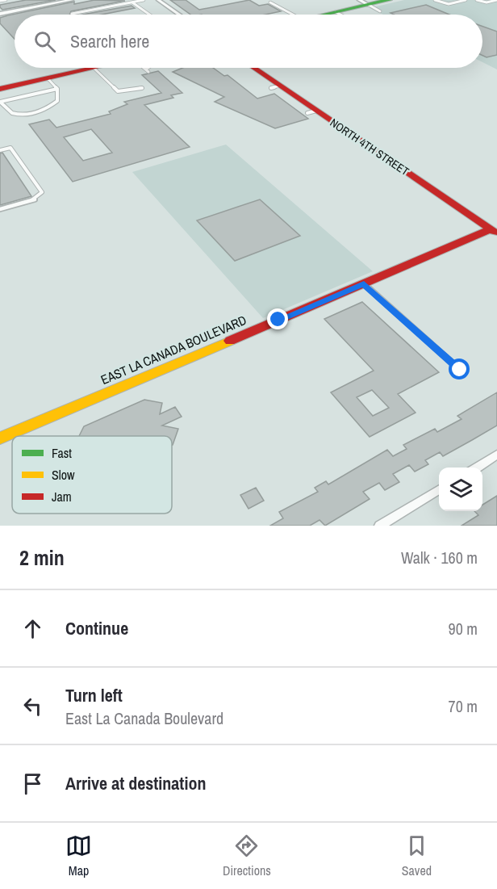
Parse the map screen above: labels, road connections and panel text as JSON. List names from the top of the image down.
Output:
{
  "streets": {
    "street": ["NORTH 4TH STREET", "EAST LA CANADA BOULEVARD"]
  },
  "crossings": [
    ["NORTH 4TH STREET", "EAST LA CANADA BOULEVARD"]
  ],
  "legend": ["Fast", "Slow", "Jam"],
  "page": {
    "search": "Search here",
    "heading": ["2 min", "Walk · 160 m"],
    "list": [
      ["Continue", "90 m"],
      ["Turn left", "East La Canada Boulevard", "70 m"],
      "Arrive at destination"
    ],
    "nav": ["Map", "Directions", "Saved"]
  }
}
